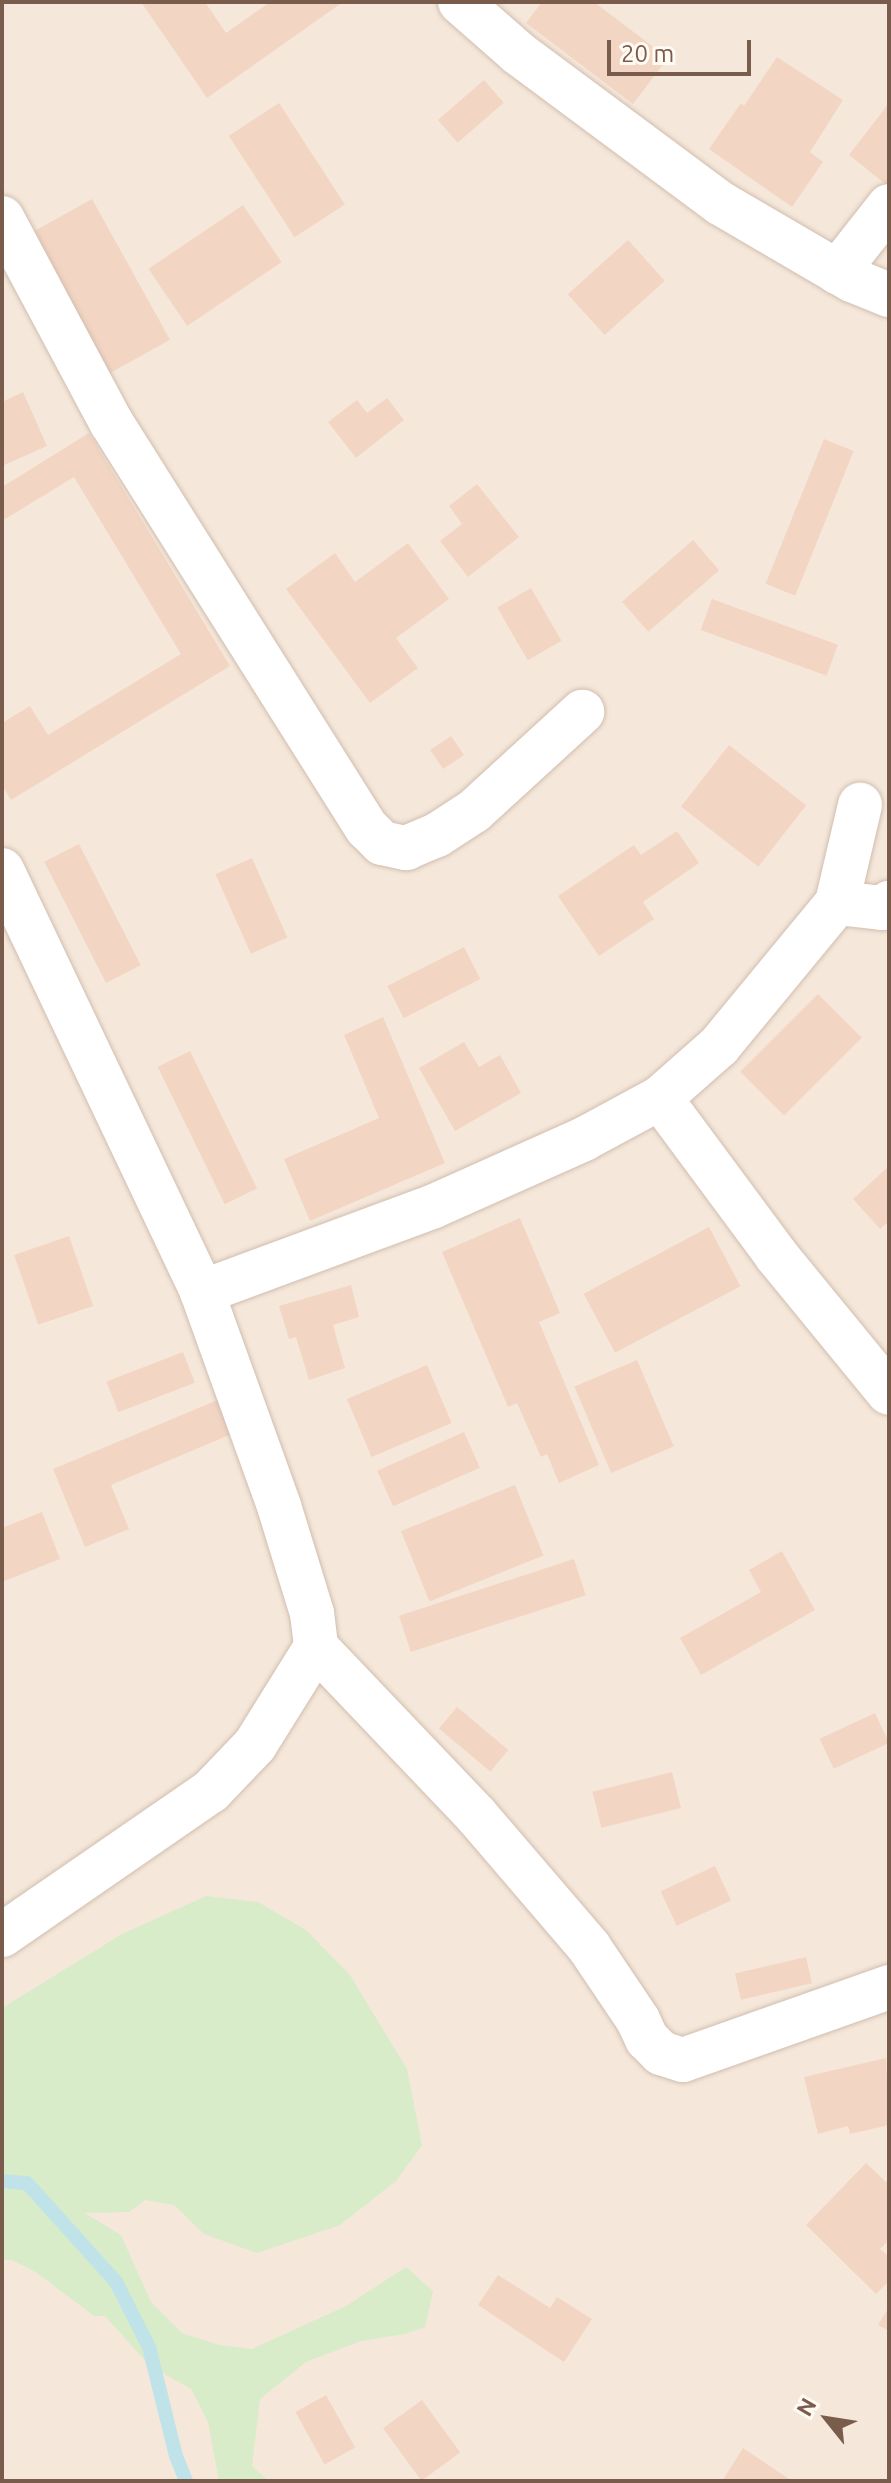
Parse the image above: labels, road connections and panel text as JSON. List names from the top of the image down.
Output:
{
  "scale_bar": "20 m",
  "north": "top left"
}
